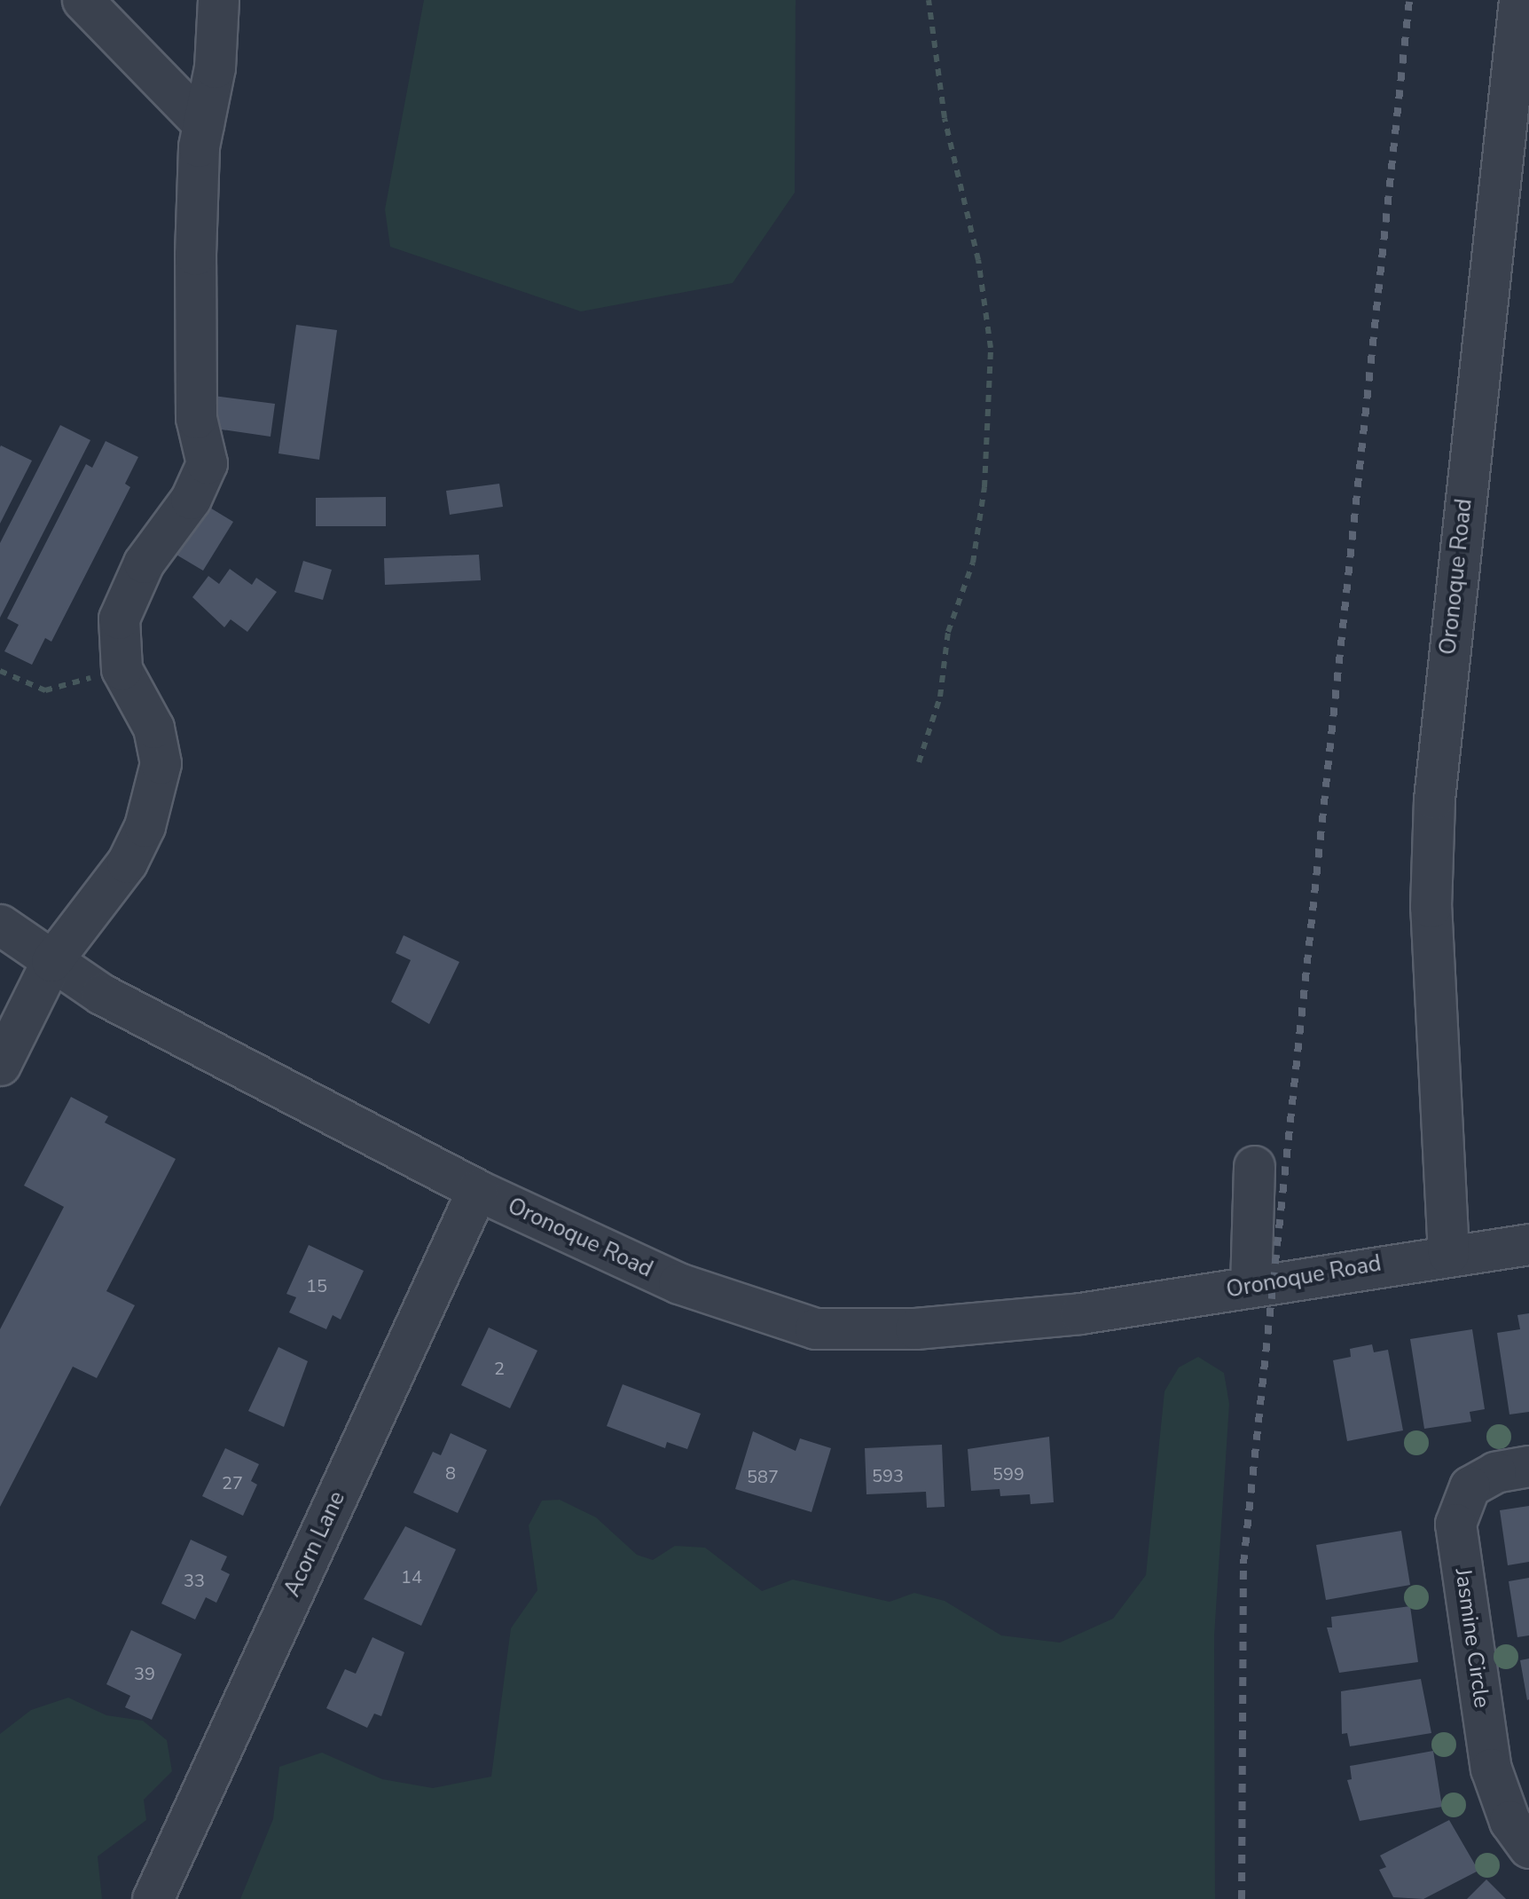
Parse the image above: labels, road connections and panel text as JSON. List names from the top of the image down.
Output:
{
  "streets": {
    "street": ["Oronoque Road", "Acorn Lane", "Jasmine Circle"]
  },
  "crossings": [
    ["Oronoque Road", "Acorn Lane"]
  ],
  "house_numbers": [
    "15",
    "2",
    "8",
    "599",
    "593",
    "587",
    "27",
    "14",
    "33",
    "39"
  ]
}
